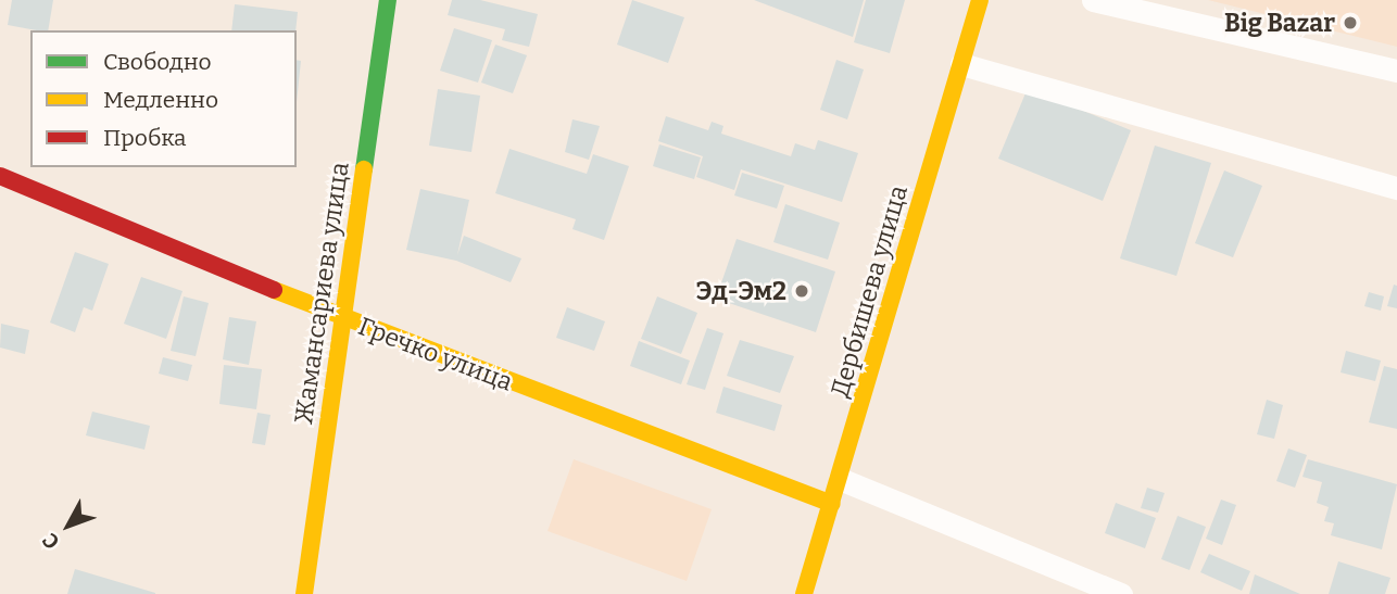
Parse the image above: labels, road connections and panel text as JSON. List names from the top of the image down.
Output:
{
  "streets": {
    "street": ["Дербишева улица", "Жамансариева улица", "Гречко улица"]
  },
  "crossings": [
    ["Дербишева улица", "Гречко улица"],
    ["Жамансариева улица", "Гречко улица"]
  ],
  "places": ["Big Bazar", "Эд-Эм2"],
  "legend": ["Свободно", "Медленно", "Пробка"],
  "north": "bottom left"
}
